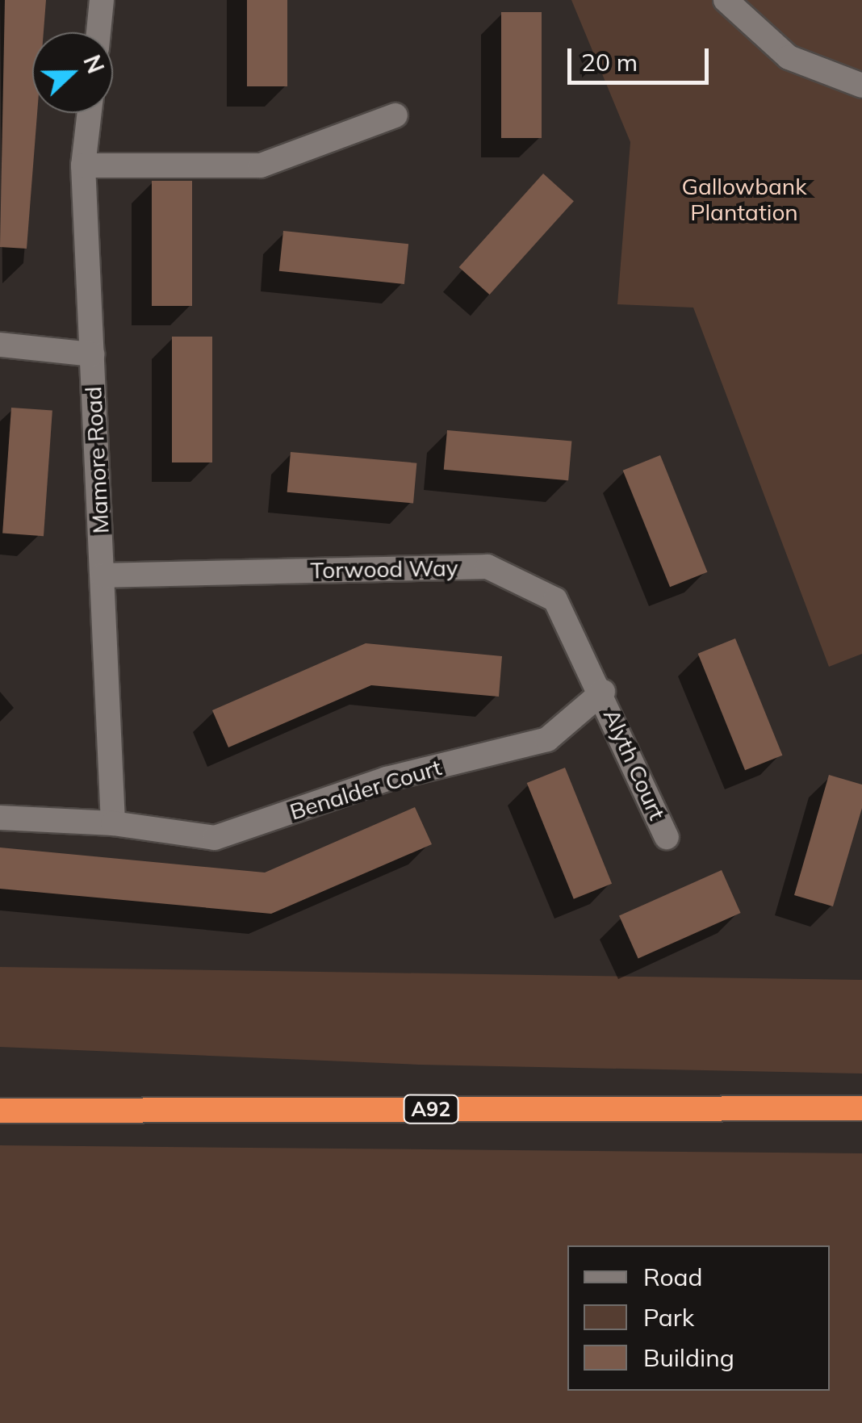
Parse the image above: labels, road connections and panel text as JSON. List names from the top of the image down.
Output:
{
  "streets": {
    "highway": ["A92"],
    "street": [
      "Mamore Road",
      "Torwood Way",
      "Alyth Court",
      "Benalder Court"
    ]
  },
  "crossings": [
    ["Mamore Road", "Torwood Way"],
    ["Mamore Road", "Benalder Court"],
    ["Torwood Way", "Alyth Court"],
    ["Torwood Way", "Benalder Court"],
    ["Alyth Court", "Benalder Court"]
  ],
  "parks": ["Gallowbank Plantation"],
  "legend": ["Road", "Park", "Building"],
  "scale_bar": "20 m",
  "north": "right"
}
